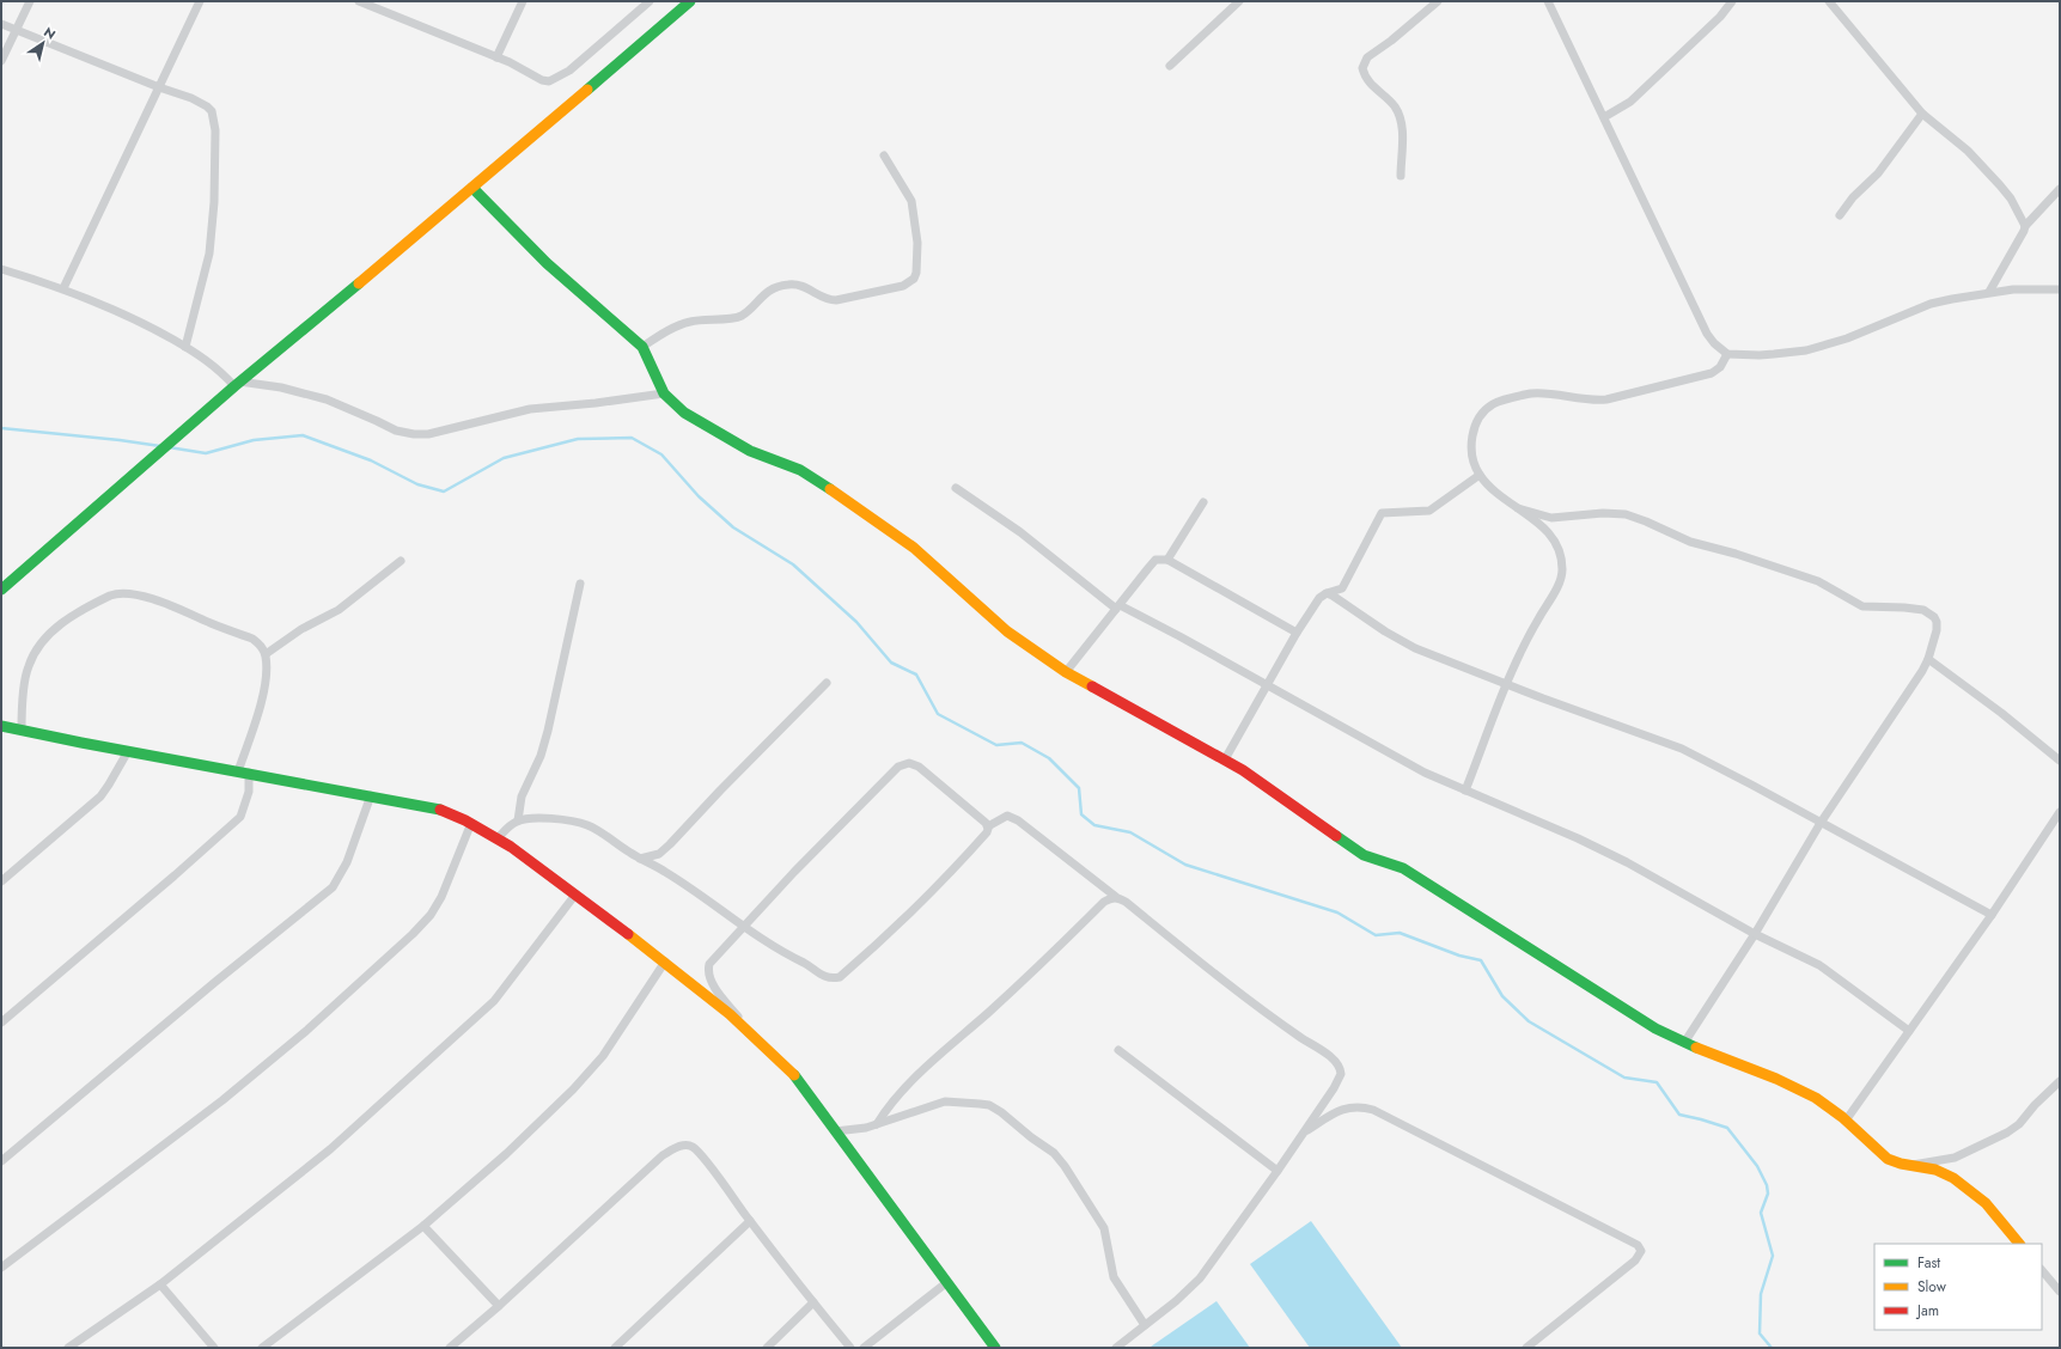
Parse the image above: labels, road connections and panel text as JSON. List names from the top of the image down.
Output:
{
  "legend": ["Fast", "Slow", "Jam"],
  "north": "top right"
}
